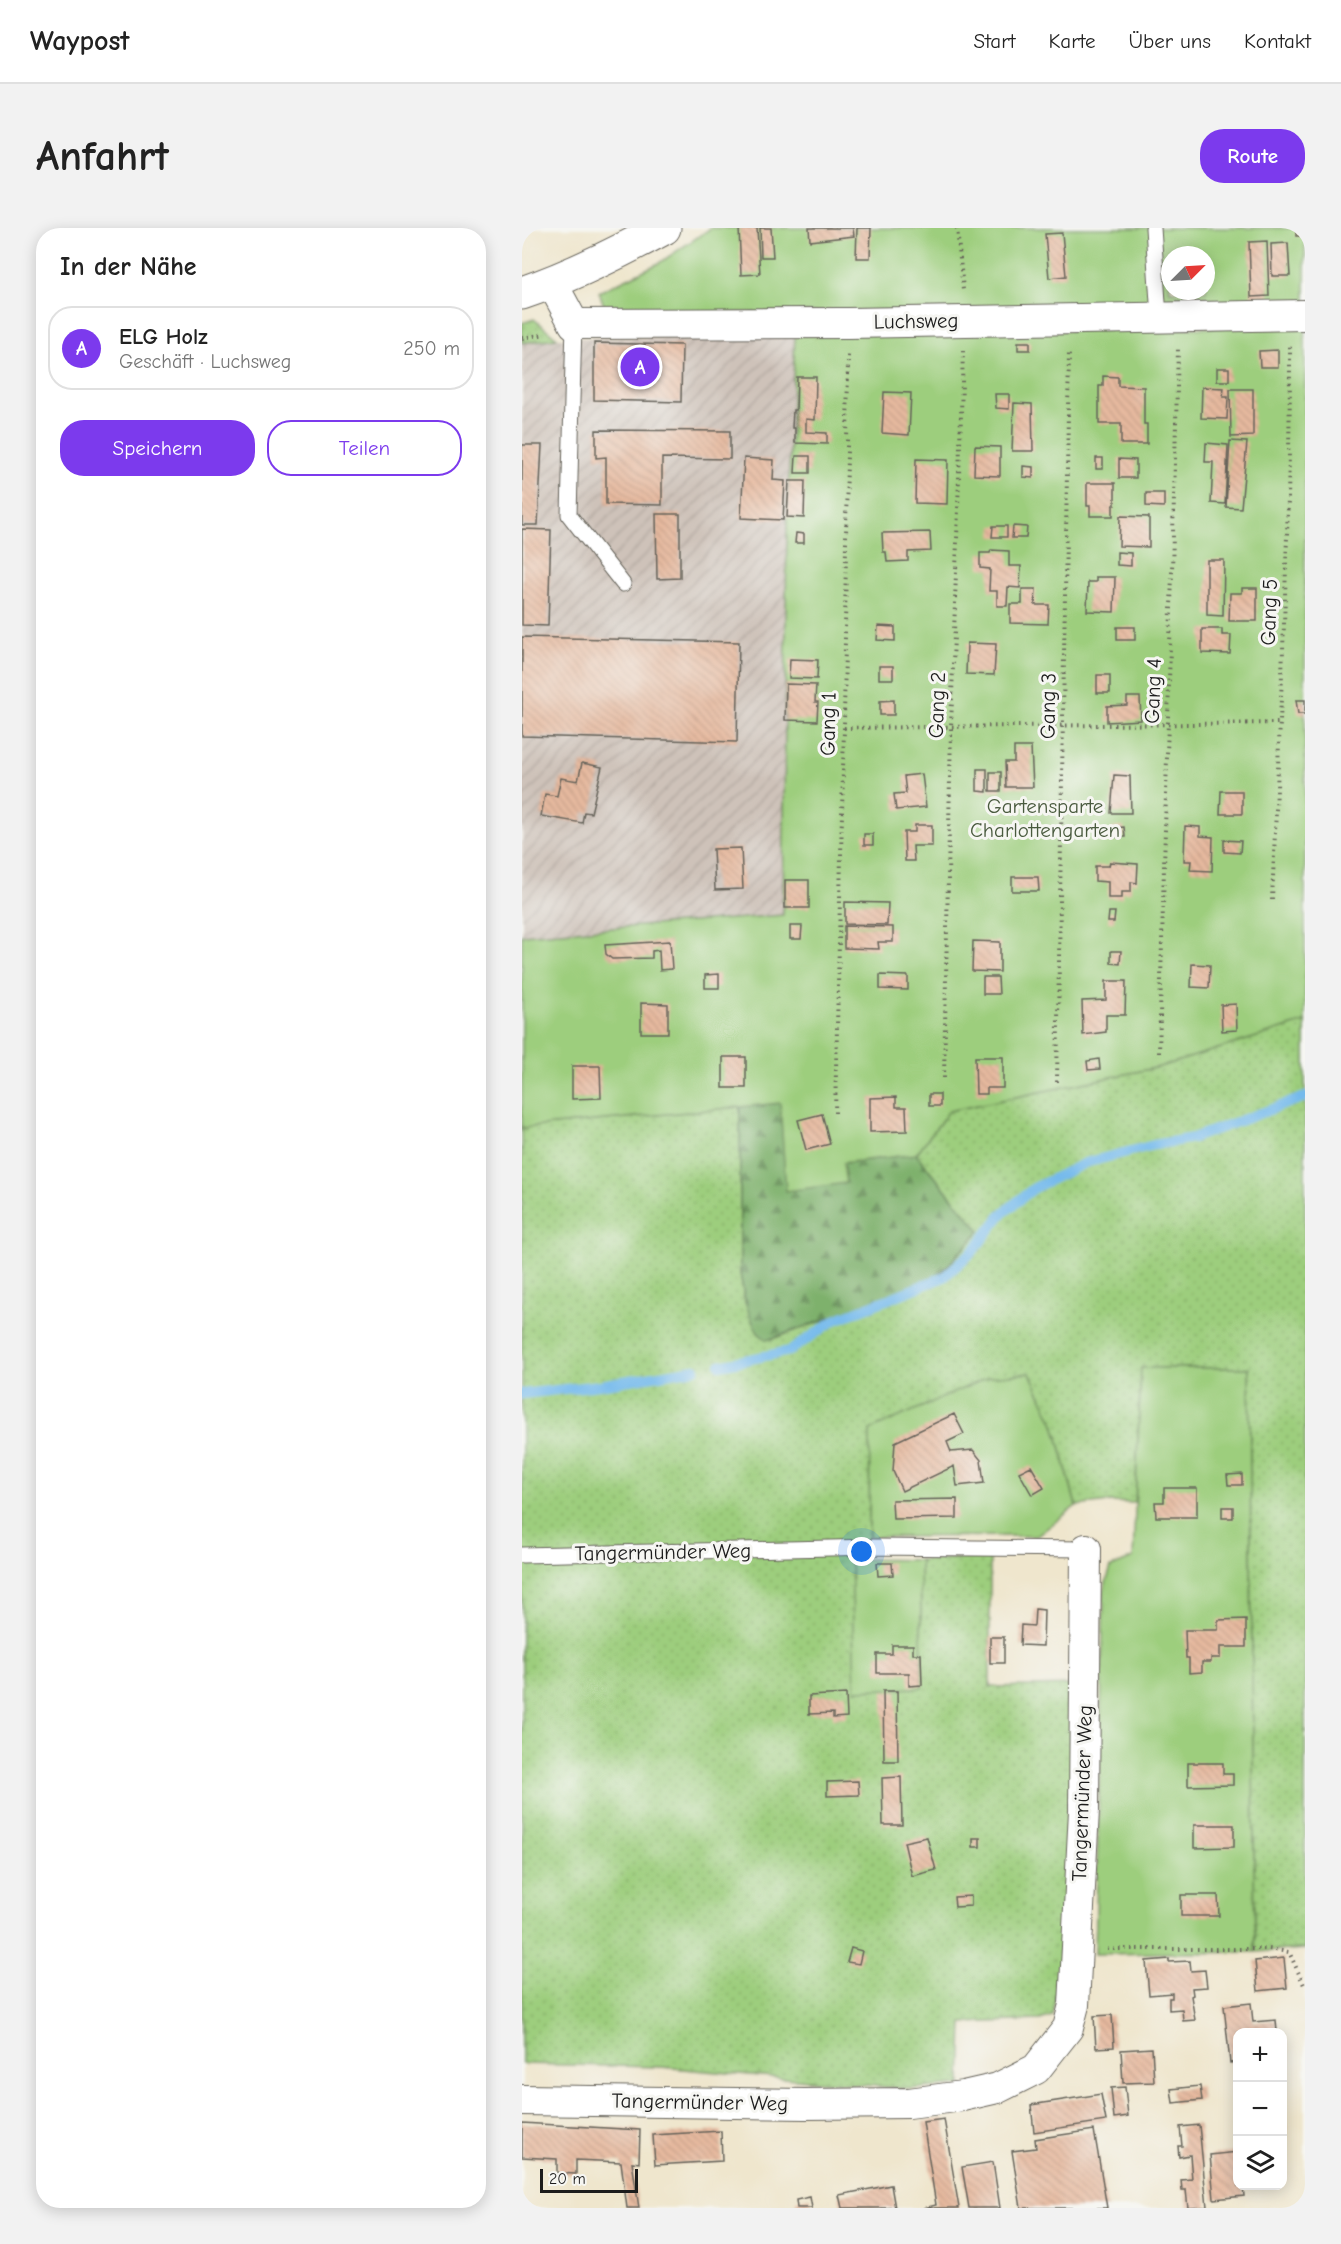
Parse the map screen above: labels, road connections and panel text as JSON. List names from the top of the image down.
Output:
{
  "streets": {
    "street": ["Luchsweg", "Tangermünder Weg"],
    "path": [
      "Gang 5",
      "Gang 4",
      "Gang 2",
      "Gang 3",
      "Gang 1"
    ]
  },
  "crossings": [
    ["Luchsweg", "Gang 5"]
  ],
  "parks": ["Gartensparte Charlottengarten"],
  "scale_bar": "20 m",
  "north": "top right",
  "page": {
    "header": "Waypost",
    "nav": [
      "Start",
      "Karte",
      "Über uns",
      "Kontakt"
    ],
    "buttons": [
      "Route",
      ["Speichern", "Teilen"]
    ],
    "title": "Anfahrt",
    "heading": "In der Nähe",
    "list": [
      {
        "mark": "A",
        "name": "ELG Holz",
        "note": "Geschäft · Luchsweg",
        "value": "250 m"
      }
    ],
    "pins": "A",
    "map_buttons": ["+", "−"],
    "scale": "20 m"
  }
}
